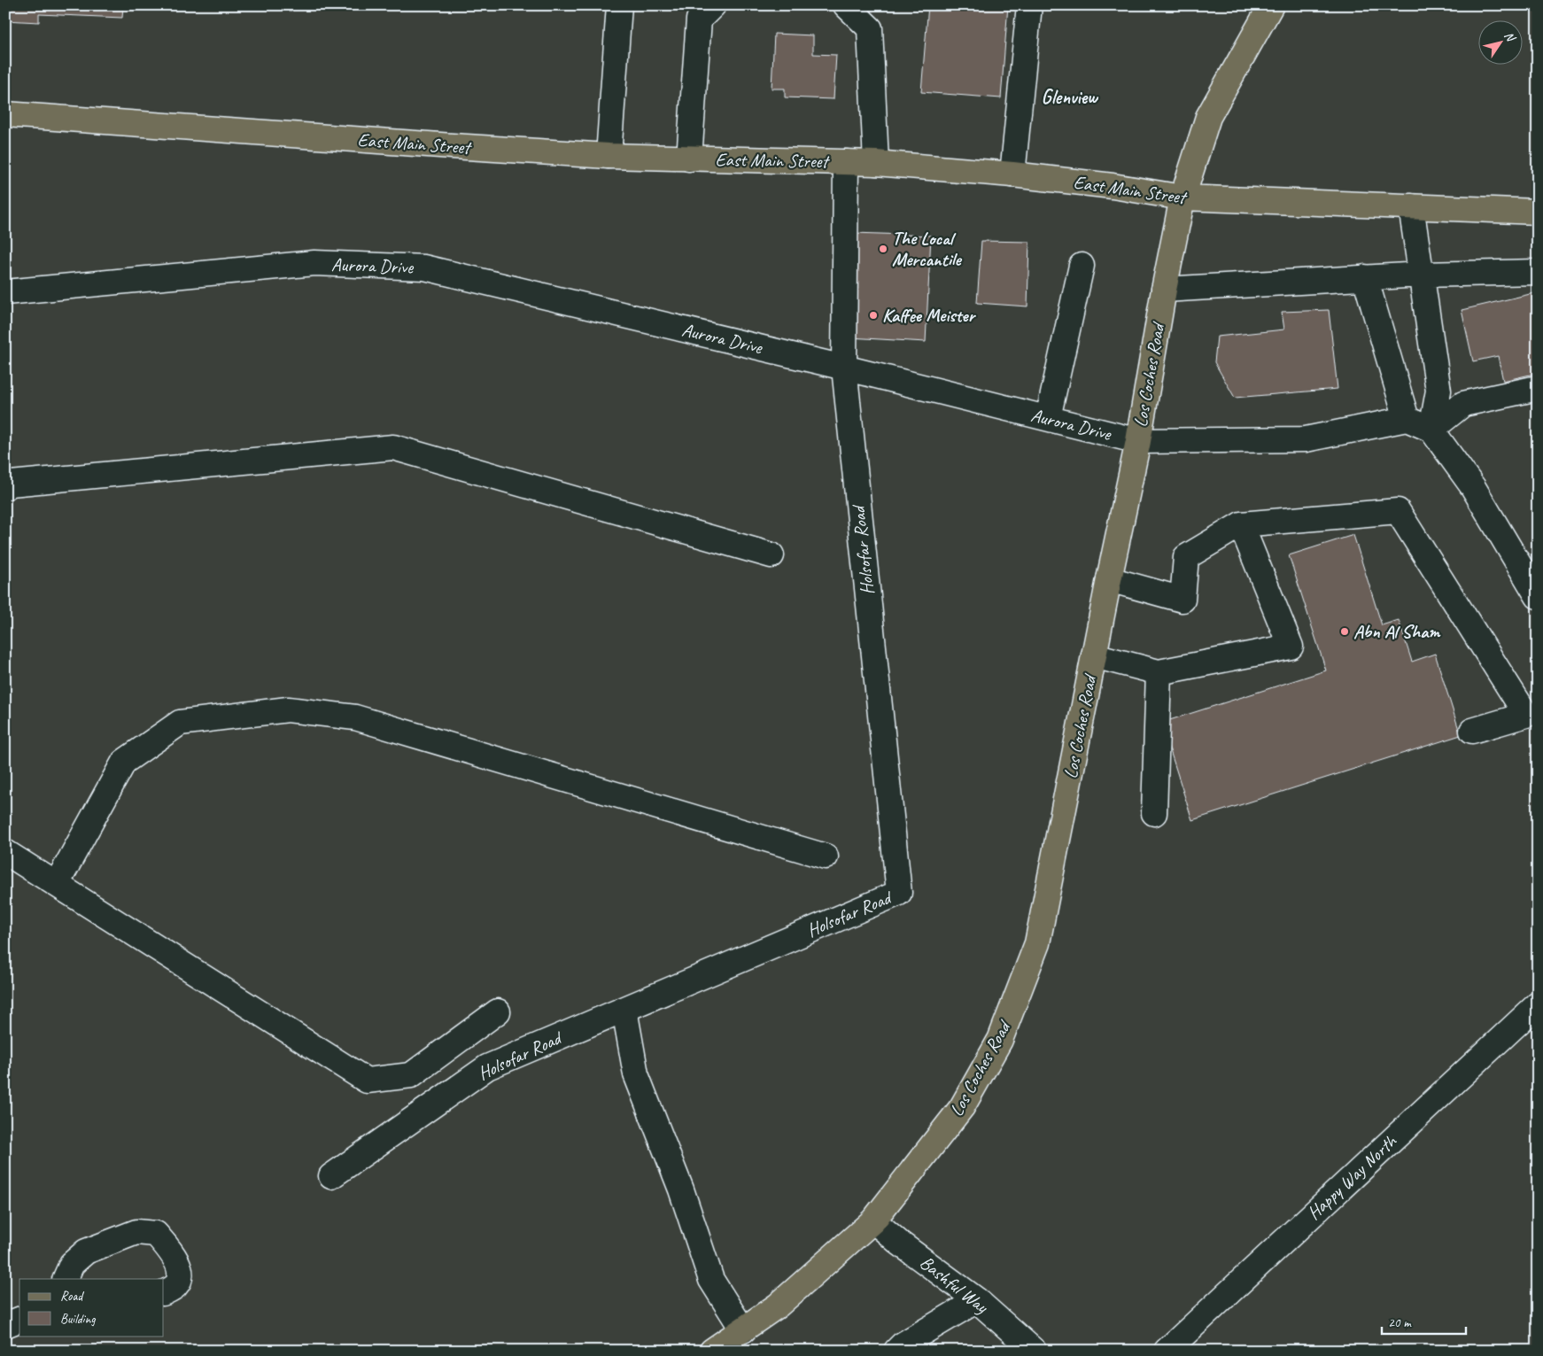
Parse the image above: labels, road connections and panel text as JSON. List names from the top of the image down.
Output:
{
  "streets": {
    "main road": ["East Main Street", "Los Coches Road"],
    "street": [
      "Aurora Drive",
      "Holsofar Road",
      "Happy Way North",
      "Bashful Way"
    ]
  },
  "crossings": [
    ["East Main Street", "Los Coches Road"],
    ["Aurora Drive", "Los Coches Road"],
    ["Aurora Drive", "Holsofar Road"],
    ["Los Coches Road", "Bashful Way"]
  ],
  "districts": ["Glenview"],
  "places": ["The Local Mercantile", "Kaffee Meister", "Abn Al Sham"],
  "legend": ["Road", "Building"],
  "scale_bar": "20 m",
  "north": "top right"
}
